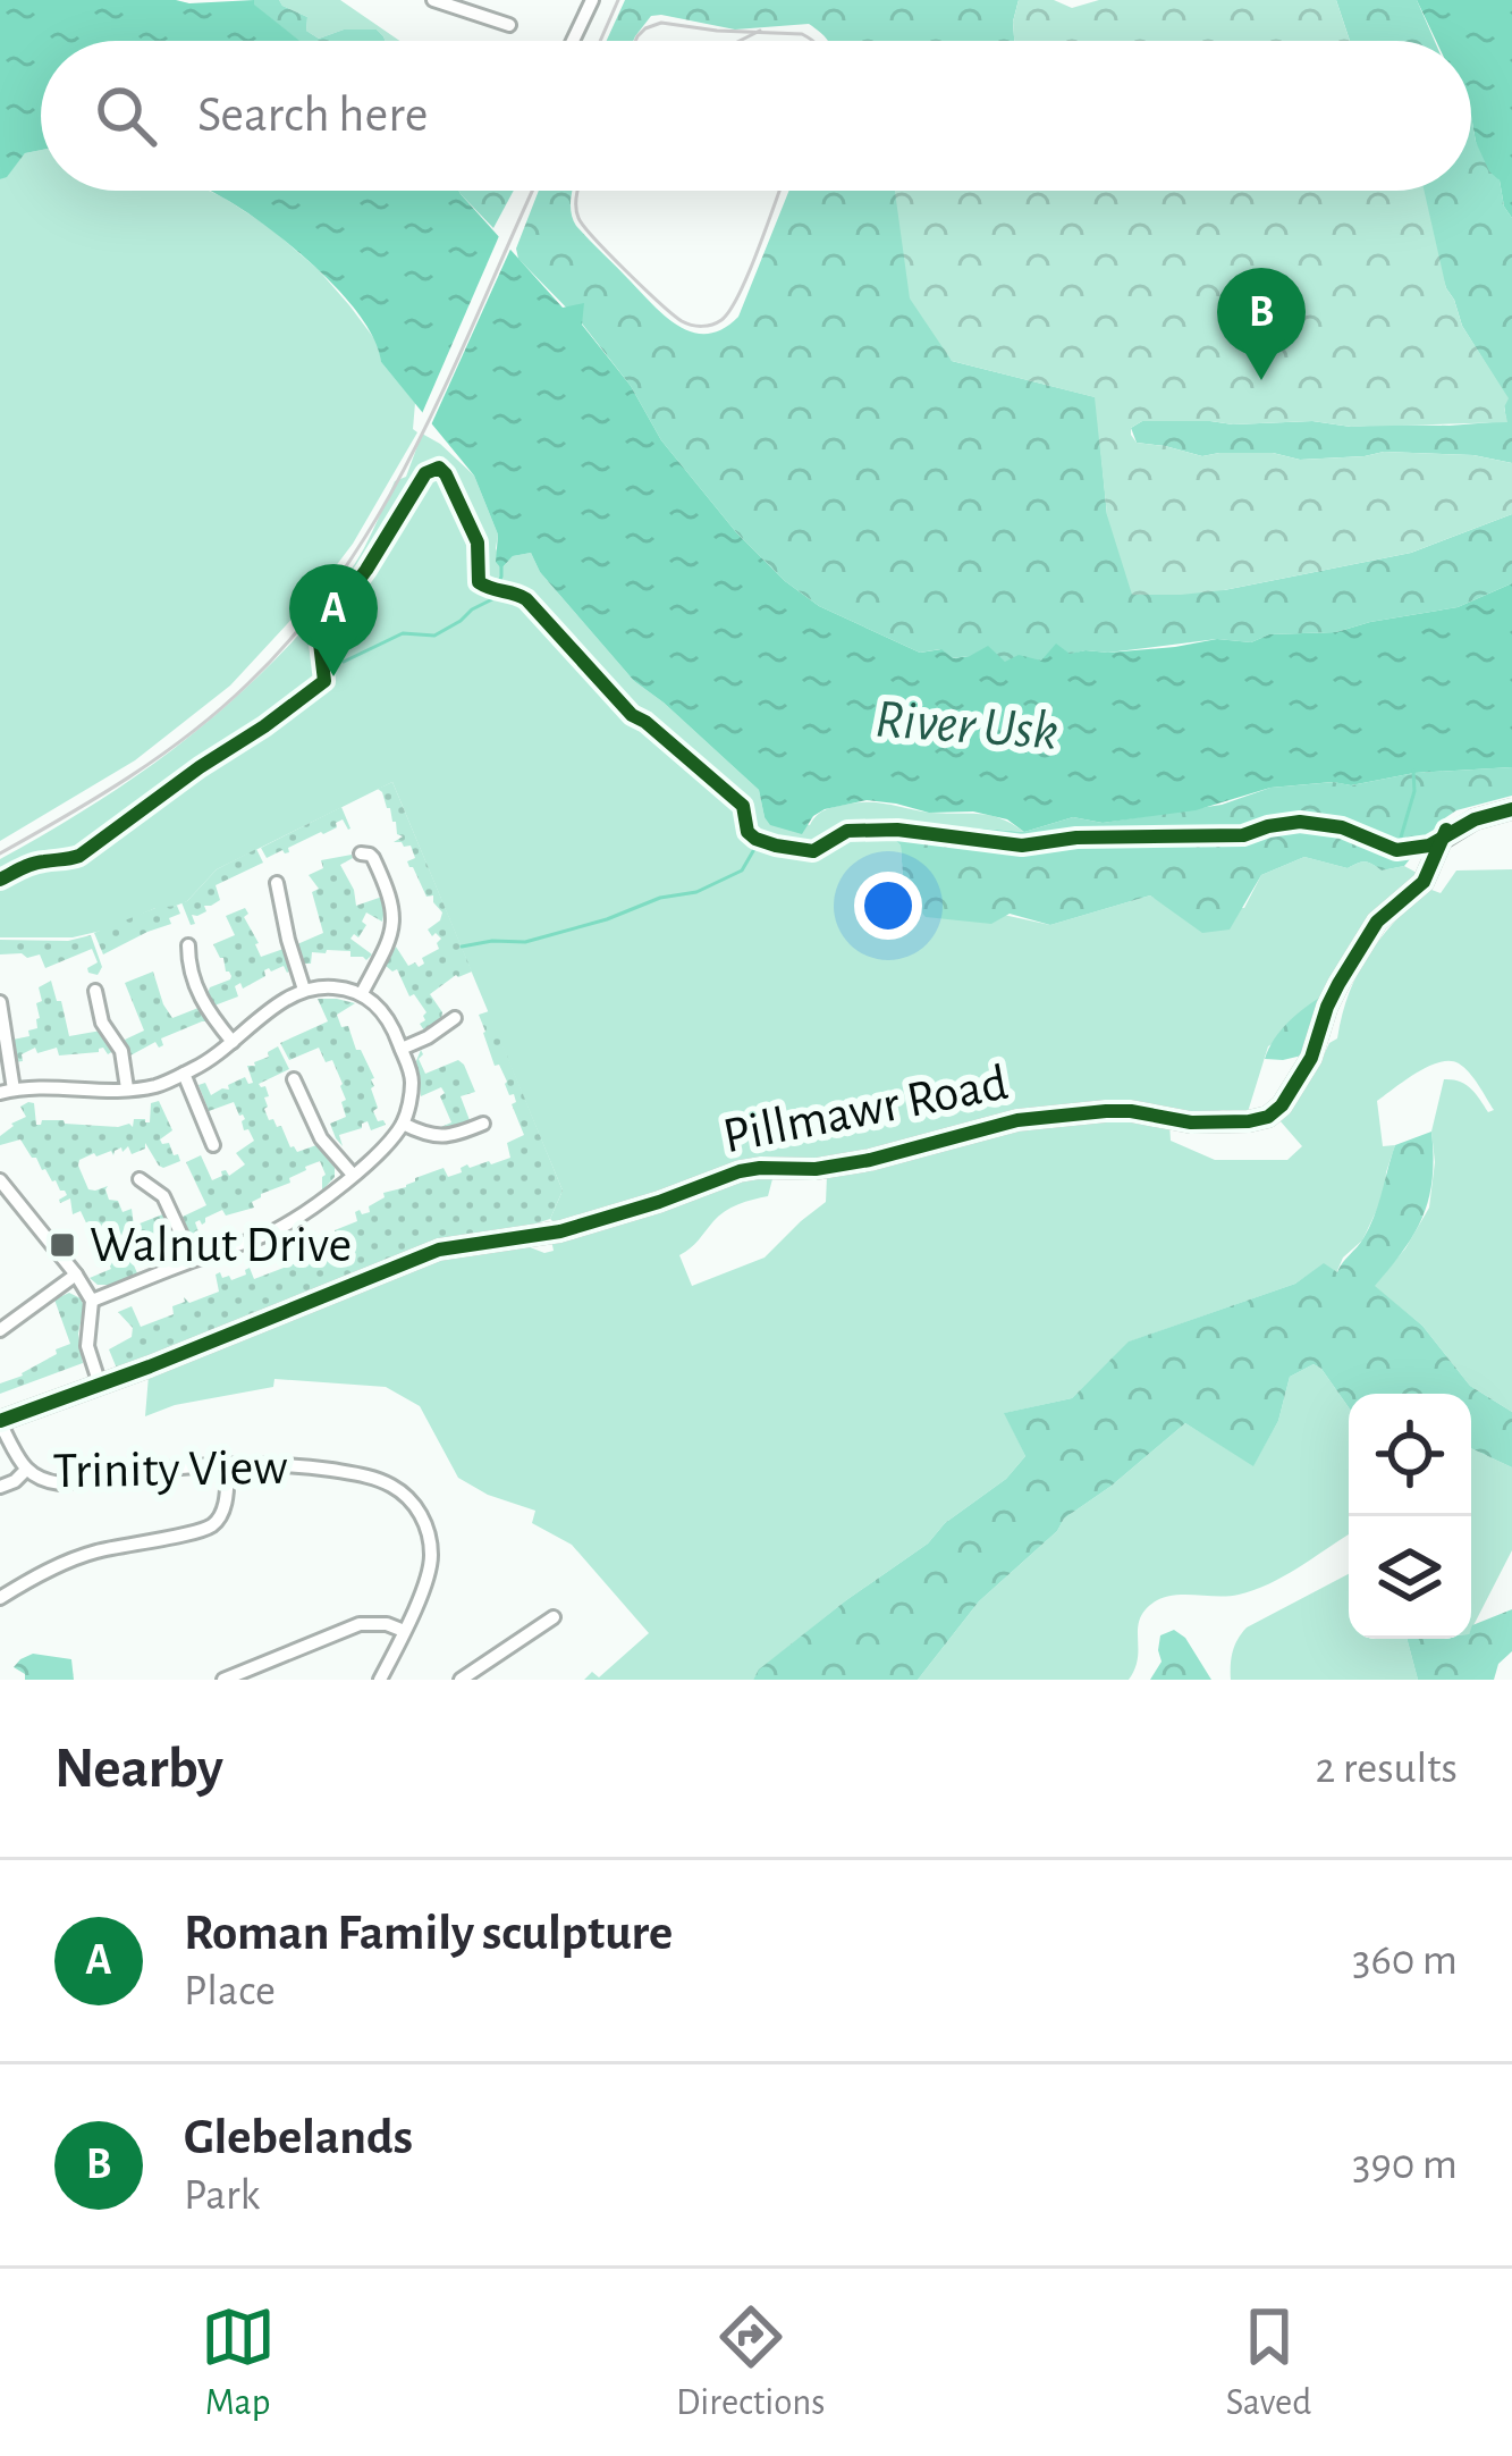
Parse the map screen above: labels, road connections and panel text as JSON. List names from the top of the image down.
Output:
{
  "streets": {
    "street": ["Pillmawr Road", "Trinity View"]
  },
  "water": ["River Usk"],
  "places": {
    "transit": ["Walnut Drive"]
  },
  "page": {
    "search": "Search here",
    "pins": ["B", "A"],
    "heading": ["Nearby", "2 results"],
    "list": [
      {
        "mark": "A",
        "name": "Roman Family sculpture",
        "note": "Place",
        "value": "360 m"
      },
      {
        "mark": "B",
        "name": "Glebelands",
        "note": "Park",
        "value": "390 m"
      }
    ],
    "nav": ["Map", "Directions", "Saved"]
  }
}
